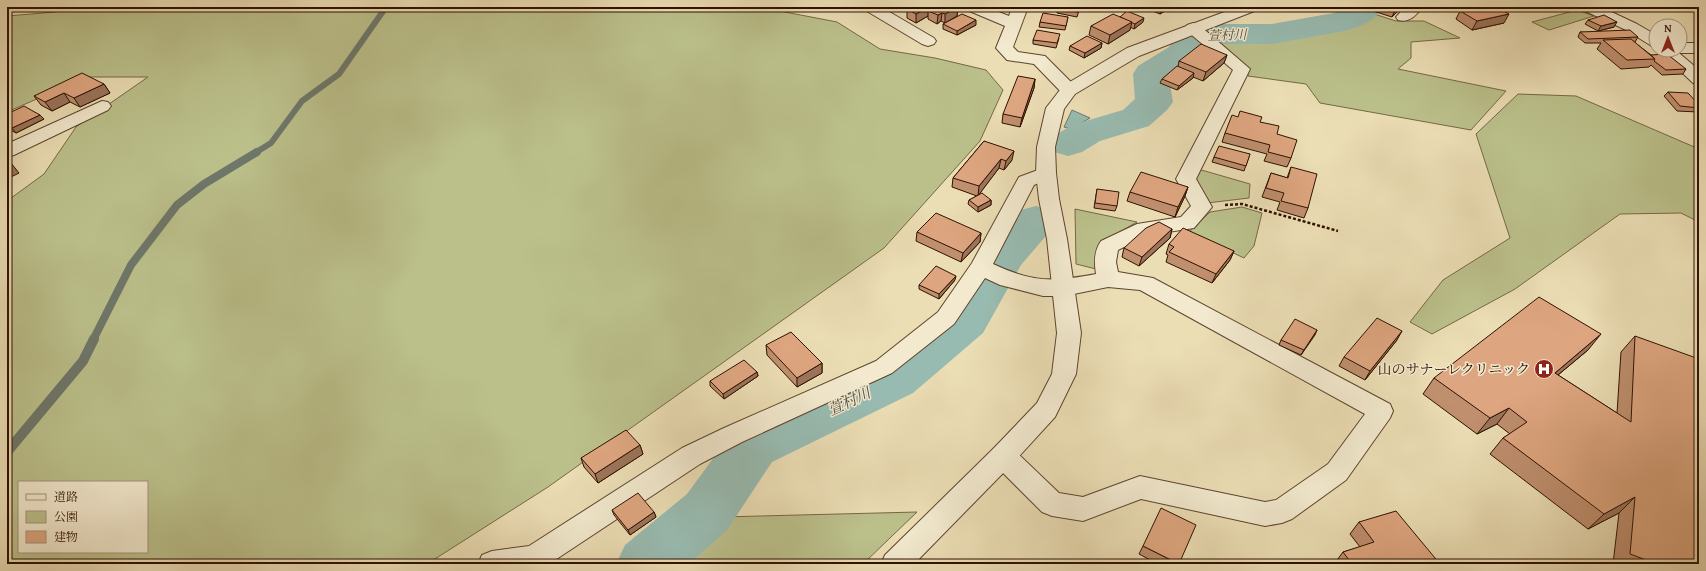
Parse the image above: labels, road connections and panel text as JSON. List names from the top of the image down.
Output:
{
  "water": ["萱村川"],
  "places": {
    "hospital": ["山のサナーレクリニック"]
  },
  "legend": ["道路", "公園", "建物"],
  "north": "top"
}
